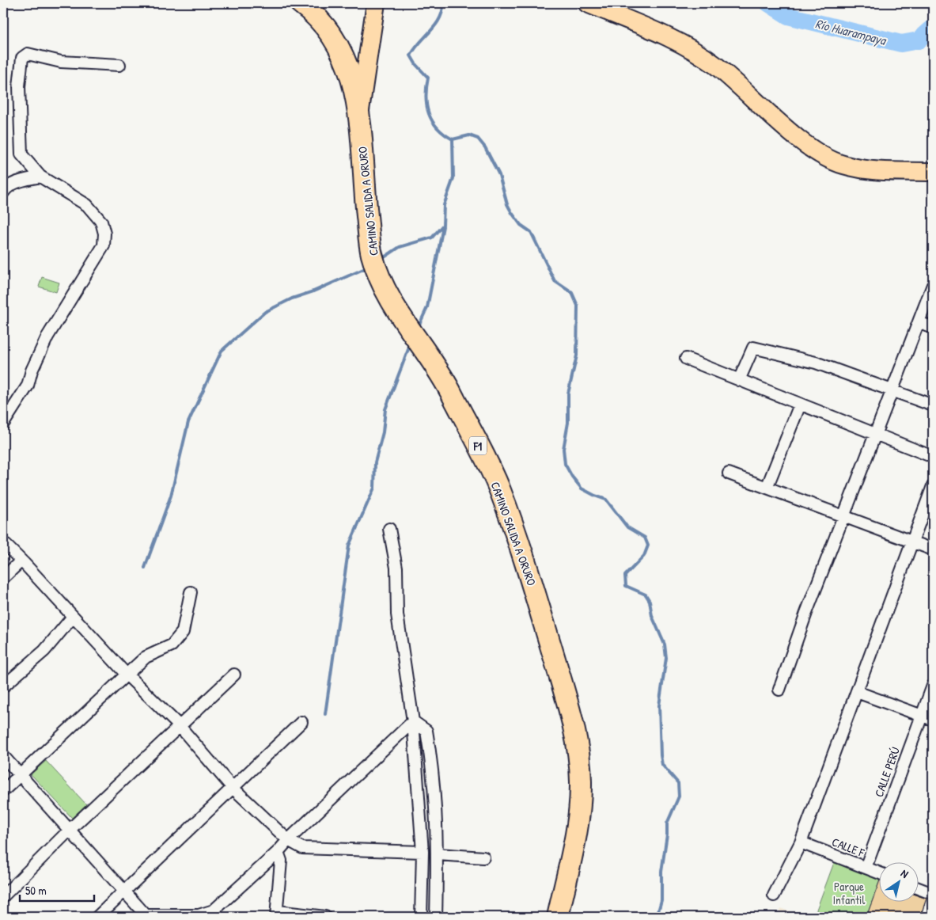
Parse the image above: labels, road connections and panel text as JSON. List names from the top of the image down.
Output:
{
  "streets": {
    "highway": ["CAMINO SALIDA A ORURO", "F1"],
    "street": ["CALLE PERÚ", "CALLE F"]
  },
  "crossings": [
    ["CALLE PERÚ", "CALLE F"]
  ],
  "water": ["Río Huarampaya"],
  "parks": ["Parque Infantil"],
  "scale_bar": "50 m",
  "north": "top right"
}
